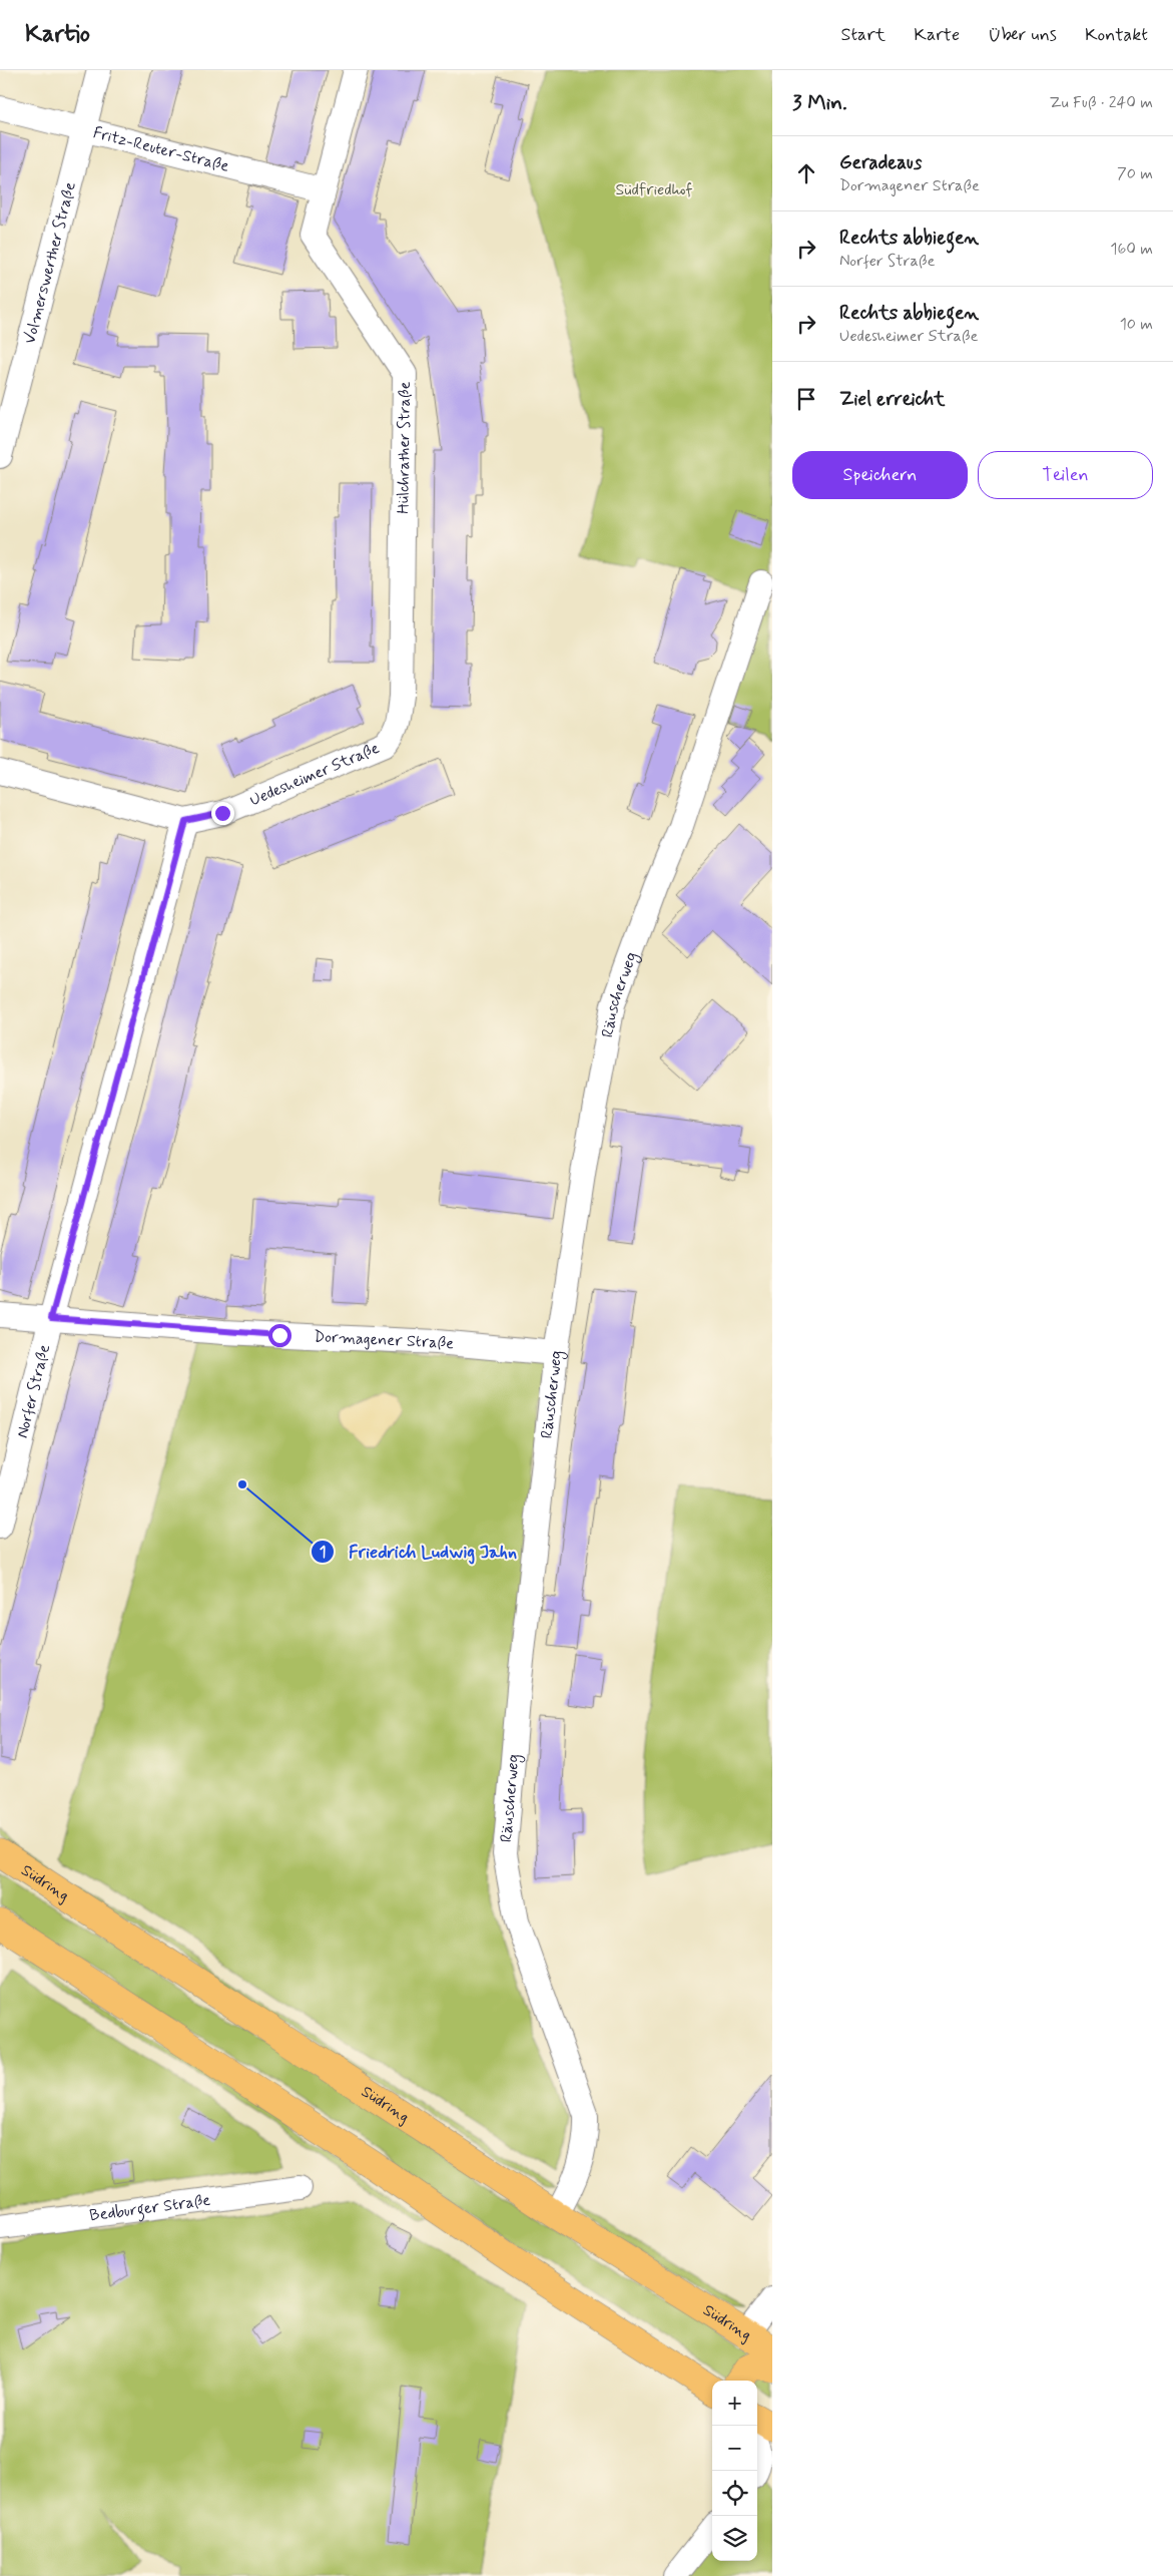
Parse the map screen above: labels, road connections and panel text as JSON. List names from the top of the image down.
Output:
{
  "streets": {
    "main road": ["Südring"],
    "street": [
      "Fritz-Reuter-Straße",
      "Volmerswerther Straße",
      "Hülchrather Straße",
      "Uedesheimer Straße",
      "Räuscherweg",
      "Dormagener Straße",
      "Norfer Straße",
      "Bedburger Straße"
    ]
  },
  "crossings": [
    ["Fritz-Reuter-Straße", "Volmerswerther Straße"],
    ["Fritz-Reuter-Straße", "Hülchrather Straße"],
    ["Hülchrather Straße", "Uedesheimer Straße"],
    ["Uedesheimer Straße", "Norfer Straße"],
    ["Räuscherweg", "Dormagener Straße"],
    ["Räuscherweg", "Südring"],
    ["Dormagener Straße", "Norfer Straße"]
  ],
  "parks": ["Südfriedhof"],
  "places": ["Friedrich Ludwig Jahn"],
  "page": {
    "header": "Kartio",
    "nav": [
      "Start",
      "Karte",
      "Über uns",
      "Kontakt"
    ],
    "heading": ["3 Min.", "Zu Fuß · 240 m"],
    "list": [
      ["Geradeaus", "Dormagener Straße", "70 m"],
      ["Rechts abbiegen", "Norfer Straße", "160 m"],
      ["Rechts abbiegen", "Uedesheimer Straße", "10 m"],
      "Ziel erreicht"
    ],
    "buttons": ["Speichern", "Teilen"],
    "map_buttons": ["+", "−"]
  }
}
